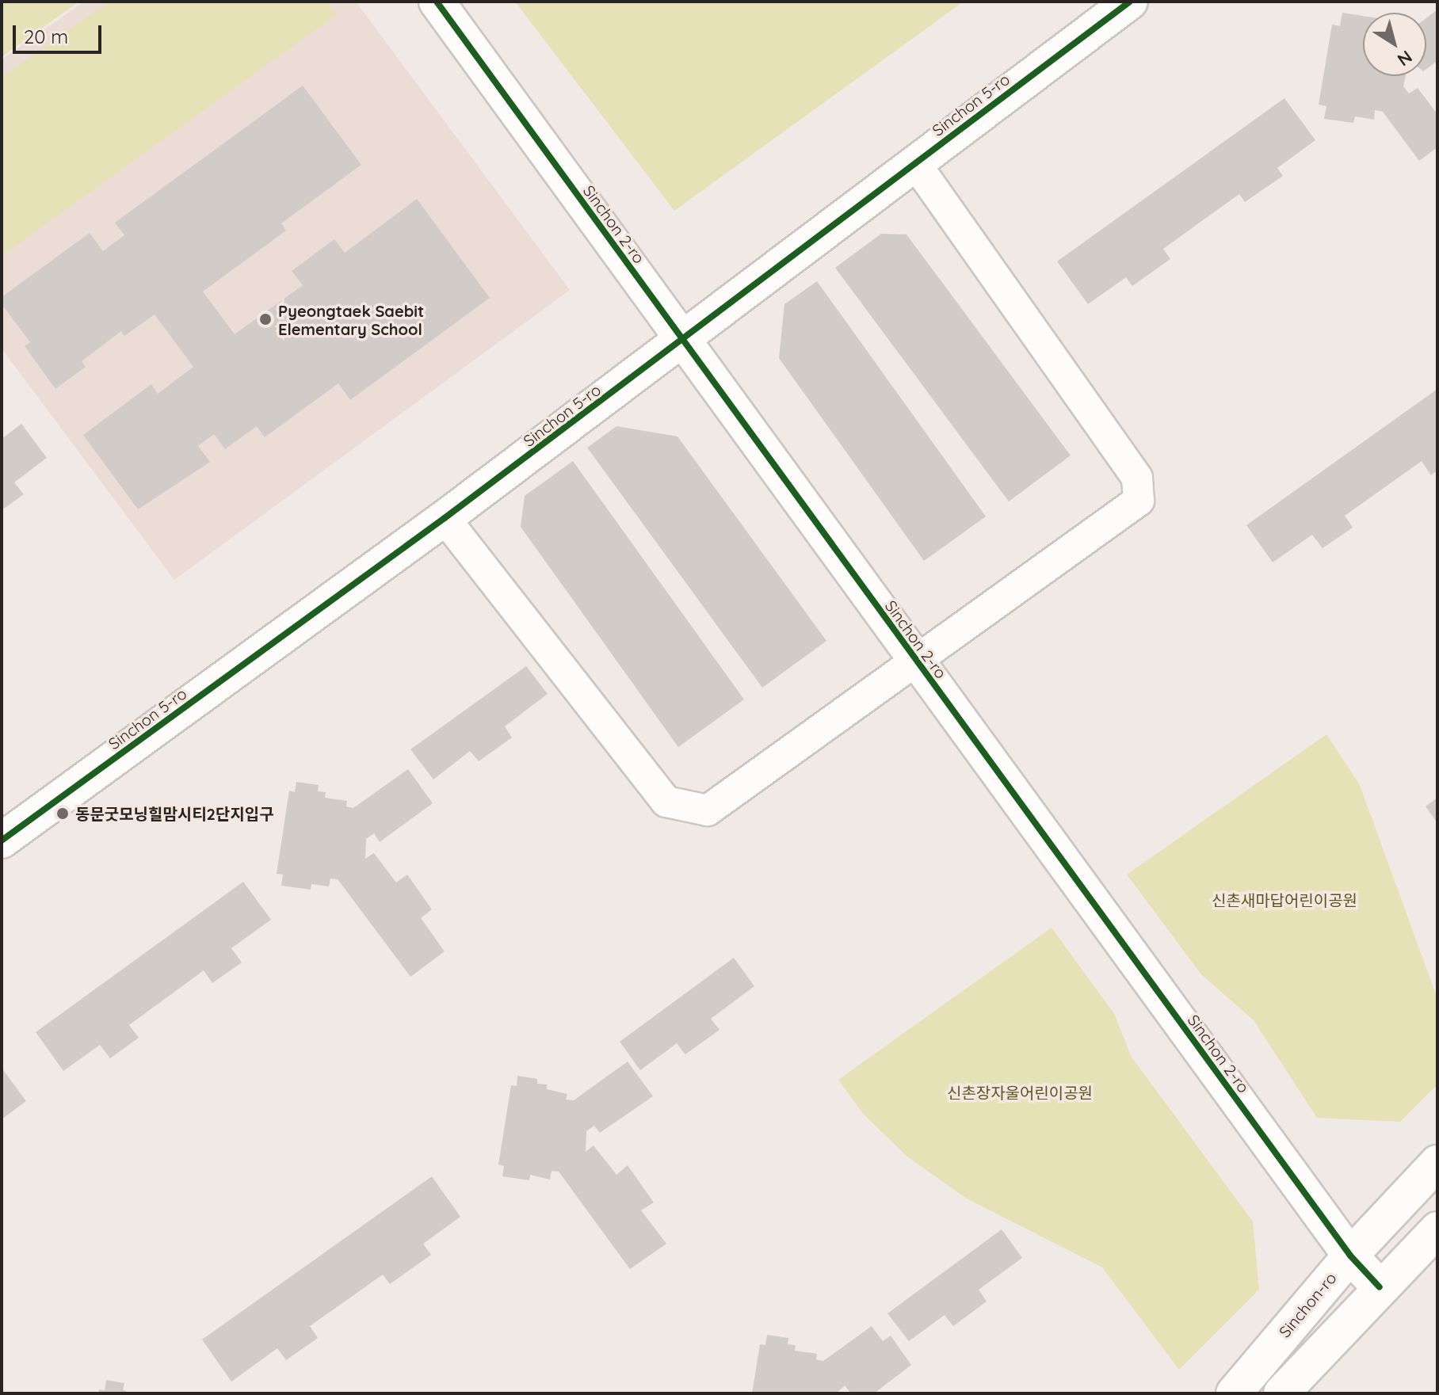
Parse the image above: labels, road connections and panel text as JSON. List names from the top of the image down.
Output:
{
  "streets": {
    "street": ["Sinchon 5-ro", "Sinchon 2-ro", "Sinchon-ro"]
  },
  "crossings": [
    ["Sinchon 5-ro", "Sinchon 2-ro"],
    ["Sinchon 2-ro", "Sinchon-ro"]
  ],
  "parks": ["신촌새마답어린이공원", "신촌장자울어린이공원"],
  "places": ["Pyeongtaek Saebit Elementary School", "동문굿모닝힐맘시티2단지입구"],
  "scale_bar": "20 m",
  "north": "bottom right"
}
